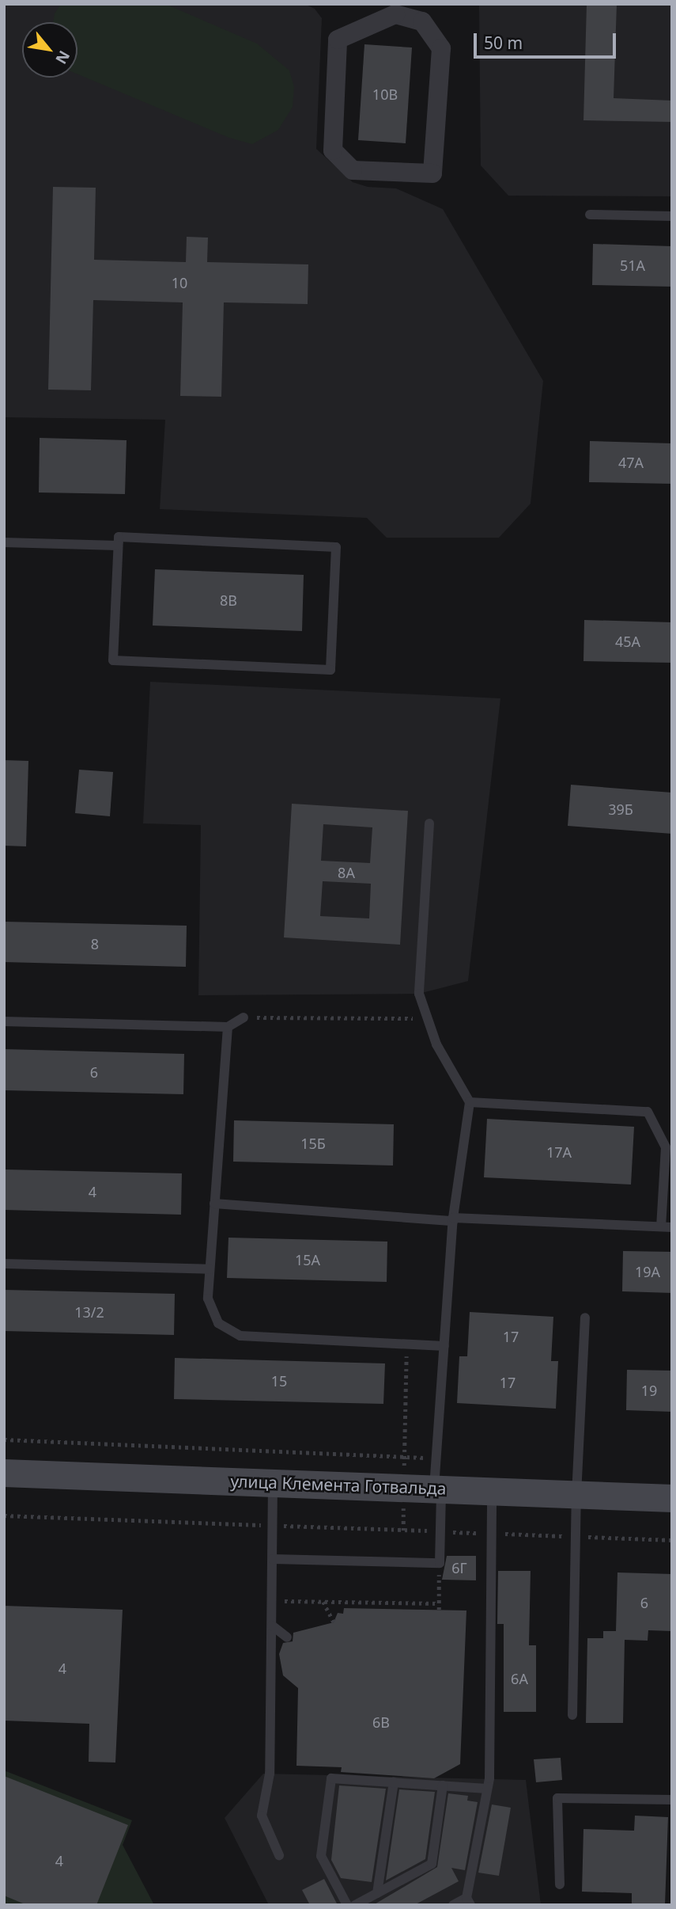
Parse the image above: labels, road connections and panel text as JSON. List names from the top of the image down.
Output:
{
  "streets": {
    "street": ["улица Клемента Готвальда"]
  },
  "house_numbers": [
    "10В",
    "51А",
    "10",
    "47А",
    "8В",
    "45А",
    "39Б",
    "8А",
    "8",
    "6",
    "15Б",
    "17А",
    "4",
    "15А",
    "19А",
    "13/2",
    "17",
    "15",
    "17",
    "19",
    "6Г",
    "6",
    "4",
    "6А",
    "6В",
    "4"
  ],
  "scale_bar": "50 m",
  "north": "bottom right"
}
